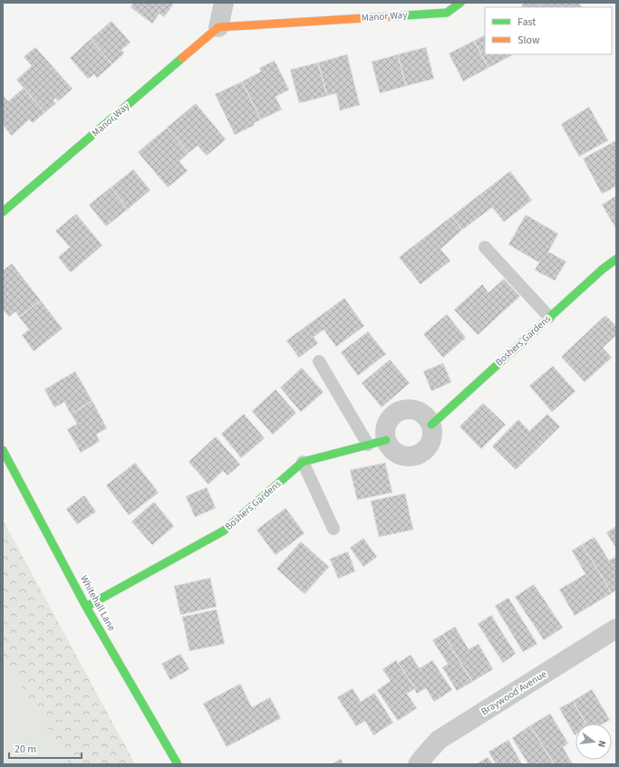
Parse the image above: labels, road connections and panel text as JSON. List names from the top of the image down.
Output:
{
  "streets": {
    "street": [
      "Manor Way",
      "Boshers Gardens",
      "Whitehall Lane",
      "Braywood Avenue"
    ]
  },
  "crossings": [
    ["Boshers Gardens", "Whitehall Lane"]
  ],
  "legend": ["Fast", "Slow"],
  "scale_bar": "20 m",
  "north": "right"
}
